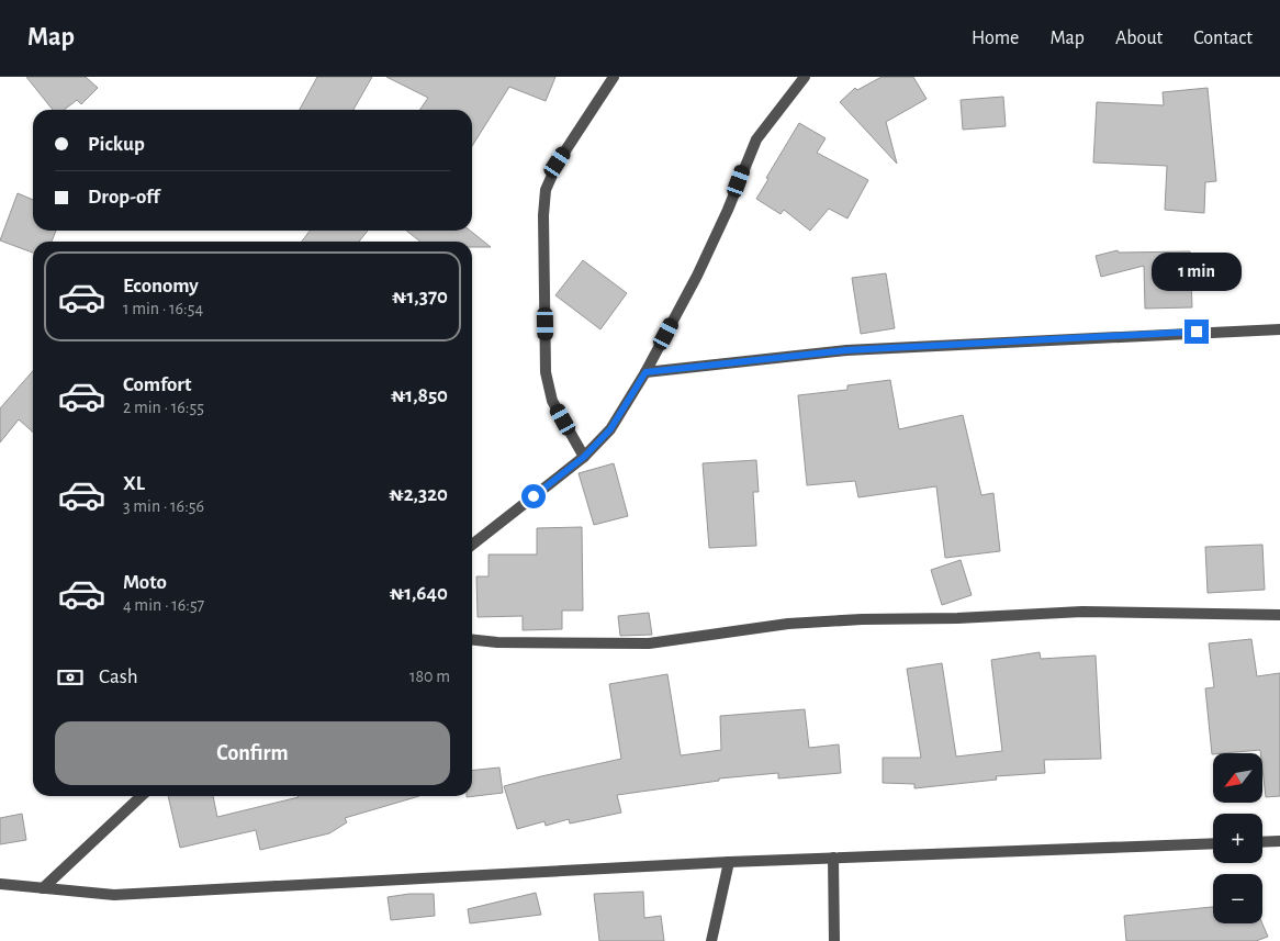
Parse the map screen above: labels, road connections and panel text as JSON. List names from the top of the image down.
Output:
{
  "north": "bottom left",
  "page": {
    "header": "Map",
    "nav": [
      "Home",
      "Map",
      "About",
      "Contact"
    ],
    "banner": ["Pickup", "Drop-off"],
    "list": [
      {
        "name": "Economy",
        "note": "1 min · 16:54",
        "value": "₦1,370"
      },
      {
        "name": "Comfort",
        "note": "2 min · 16:55",
        "value": "₦1,850"
      },
      {
        "name": "XL",
        "note": "3 min · 16:56",
        "value": "₦2,320"
      },
      {
        "name": "Moto",
        "note": "4 min · 16:57",
        "value": "₦1,640"
      }
    ],
    "bubble": "1 min",
    "pay": ["Cash", "180 m"],
    "buttons": "Confirm",
    "map_buttons": ["+", "−"]
  }
}
